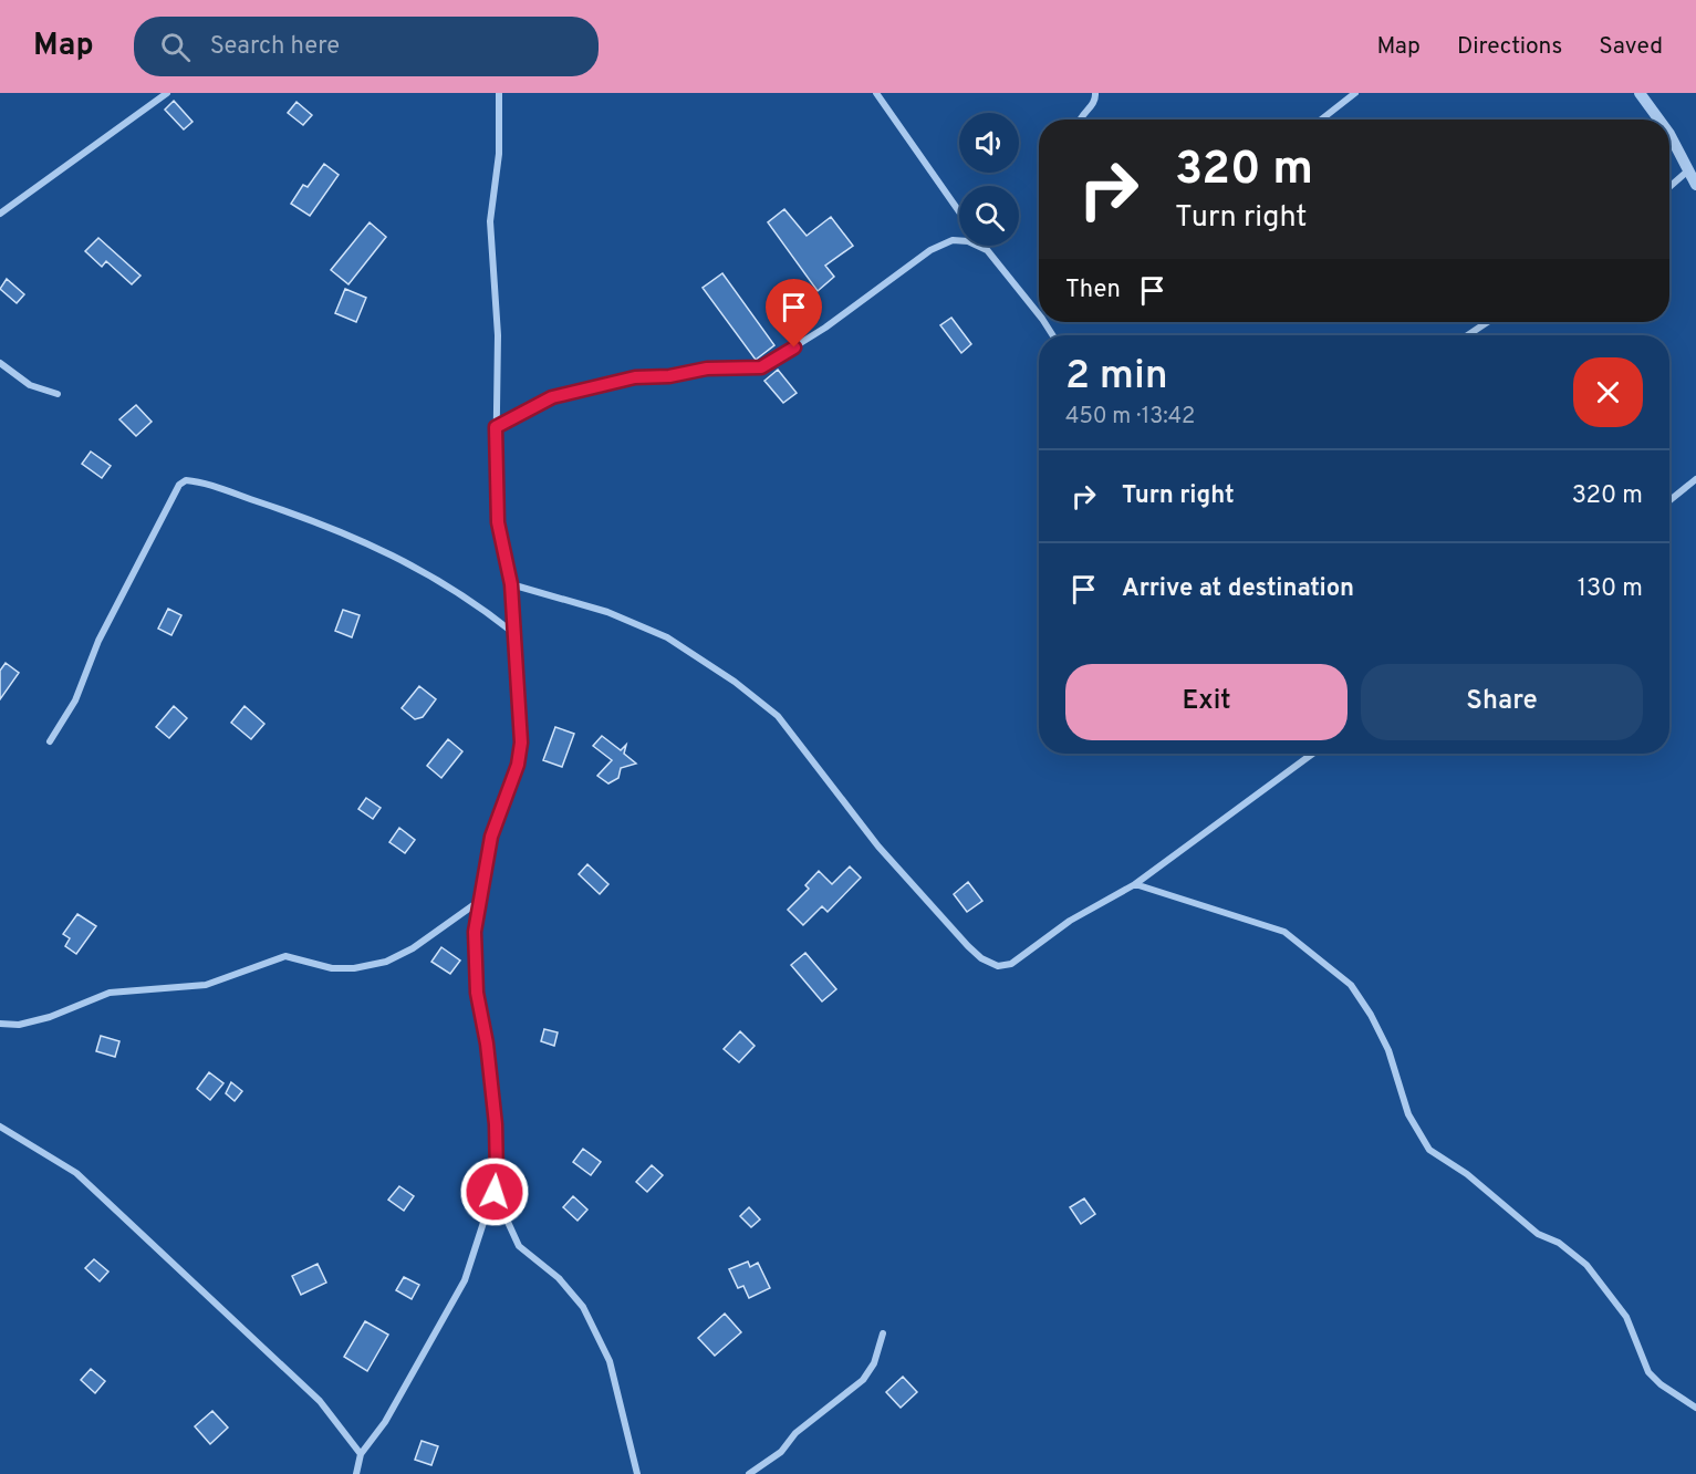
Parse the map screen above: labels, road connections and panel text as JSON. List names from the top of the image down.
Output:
{
  "page": {
    "header": "Map",
    "search": "Search here",
    "nav": ["Map", "Directions", "Saved"],
    "turn": ["320 m", "Turn right"],
    "then": "Then",
    "heading": ["2 min", "450 m · 13:42"],
    "list": [
      {
        "name": "Turn right",
        "value": "320 m"
      },
      {
        "name": "Arrive at destination",
        "value": "130 m"
      }
    ],
    "buttons": ["Exit", "Share"]
  }
}
